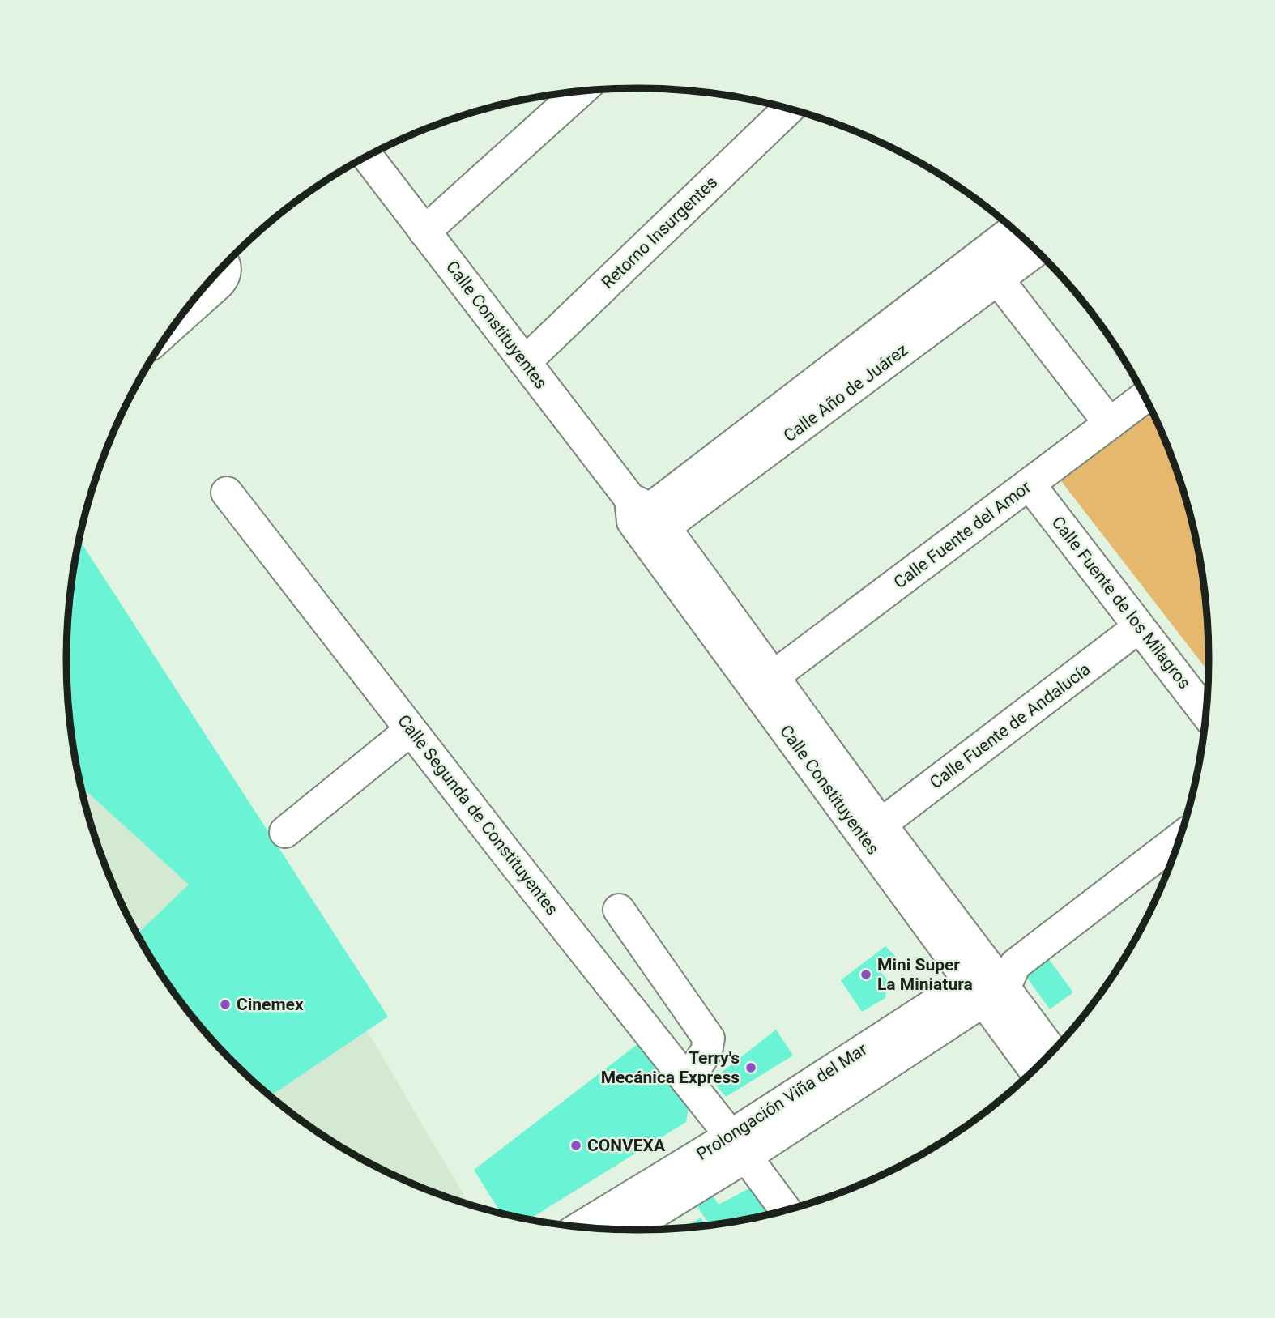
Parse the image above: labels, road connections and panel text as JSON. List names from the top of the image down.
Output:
{
  "streets": {
    "street": [
      "Retorno Insurgentes",
      "Calle Constituyentes",
      "Calle Año de Juárez",
      "Calle Fuente del Amor",
      "Calle Fuente de los Milagros",
      "Calle Fuente de Andalucía",
      "Calle Segunda de Constituyentes",
      "Prolongación Viña del Mar"
    ]
  },
  "crossings": [
    ["Retorno Insurgentes", "Calle Constituyentes"],
    ["Calle Constituyentes", "Calle Año de Juárez"],
    ["Calle Constituyentes", "Calle Fuente del Amor"],
    ["Calle Constituyentes", "Calle Fuente de Andalucía"],
    ["Calle Constituyentes", "Prolongación Viña del Mar"],
    ["Calle Fuente del Amor", "Calle Fuente de los Milagros"],
    ["Calle Fuente de los Milagros", "Calle Fuente de Andalucía"],
    ["Calle Segunda de Constituyentes", "Prolongación Viña del Mar"]
  ],
  "places": [
    "Mini Super La Miniatura",
    "Cinemex",
    "Terry's Mecánica Express",
    "CONVEXA"
  ]
}
